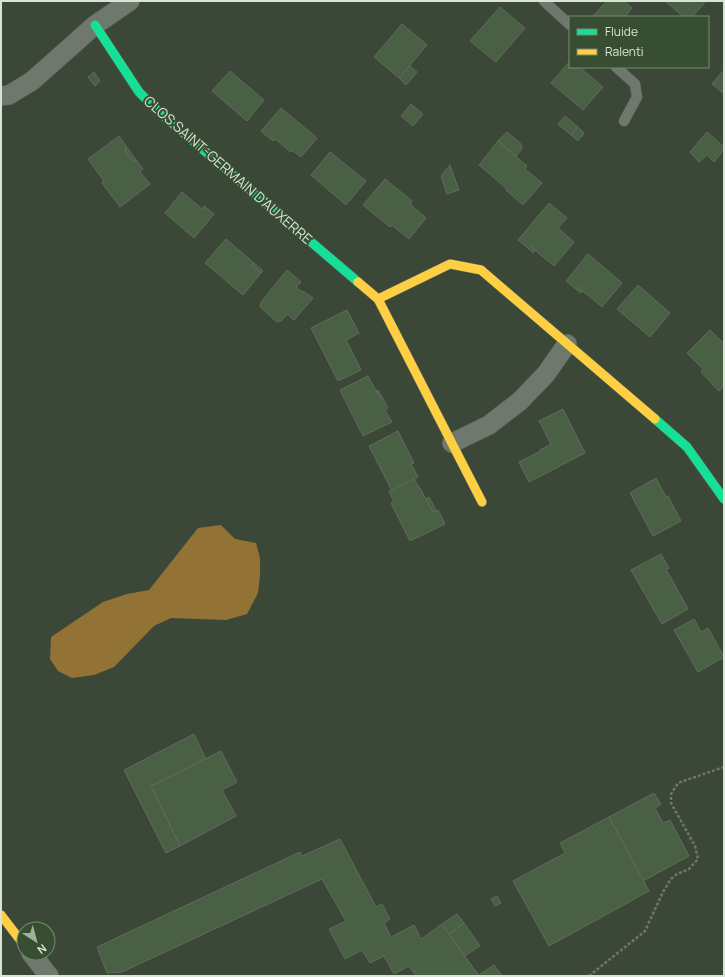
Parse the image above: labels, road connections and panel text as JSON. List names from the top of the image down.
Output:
{
  "streets": {
    "street": ["CLOS SAINT-GERMAIN D'AUXERRE"]
  },
  "legend": ["Fluide", "Ralenti"],
  "north": "bottom right"
}
